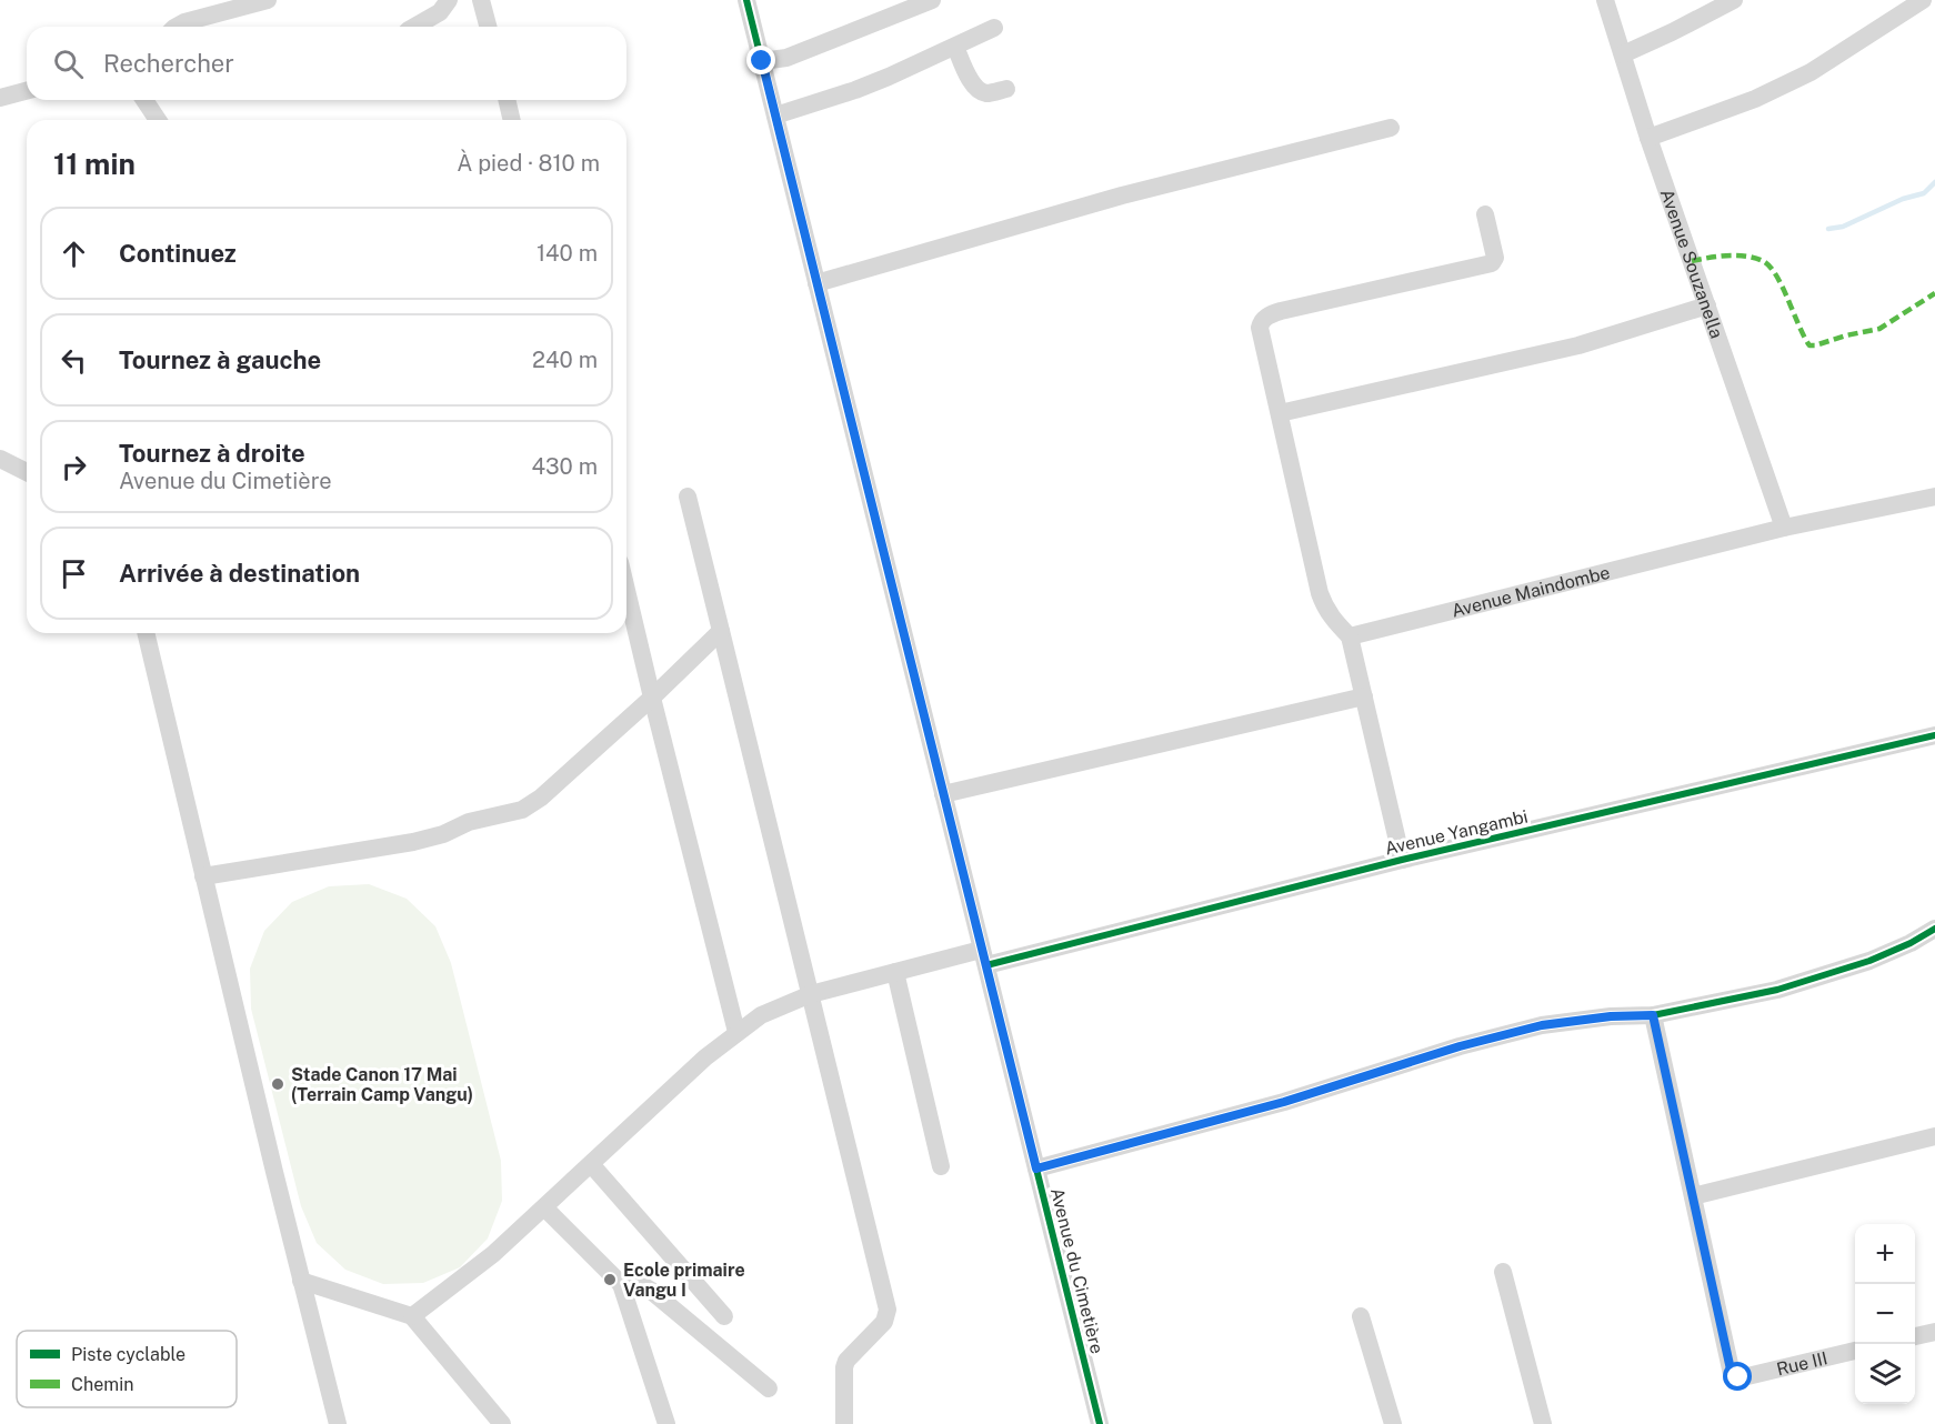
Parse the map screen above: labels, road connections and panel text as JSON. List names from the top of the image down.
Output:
{
  "streets": {
    "street": [
      "Avenue Souzanella",
      "Avenue Maindombe",
      "Avenue Yangambi",
      "Avenue du Cimetière",
      "Rue III"
    ]
  },
  "crossings": [
    ["Avenue Souzanella", "Avenue Maindombe"],
    ["Avenue Yangambi", "Avenue du Cimetière"]
  ],
  "places": ["Stade Canon 17 Mai (Terrain Camp Vangu)", "Ecole primaire Vangu I"],
  "legend": ["Piste cyclable", "Chemin"],
  "page": {
    "search": "Rechercher",
    "heading": ["11 min", "À pied · 810 m"],
    "list": [
      ["Continuez", "140 m"],
      ["Tournez à gauche", "240 m"],
      ["Tournez à droite", "Avenue du Cimetière", "430 m"],
      "Arrivée à destination"
    ],
    "map_buttons": ["+", "−"]
  }
}
